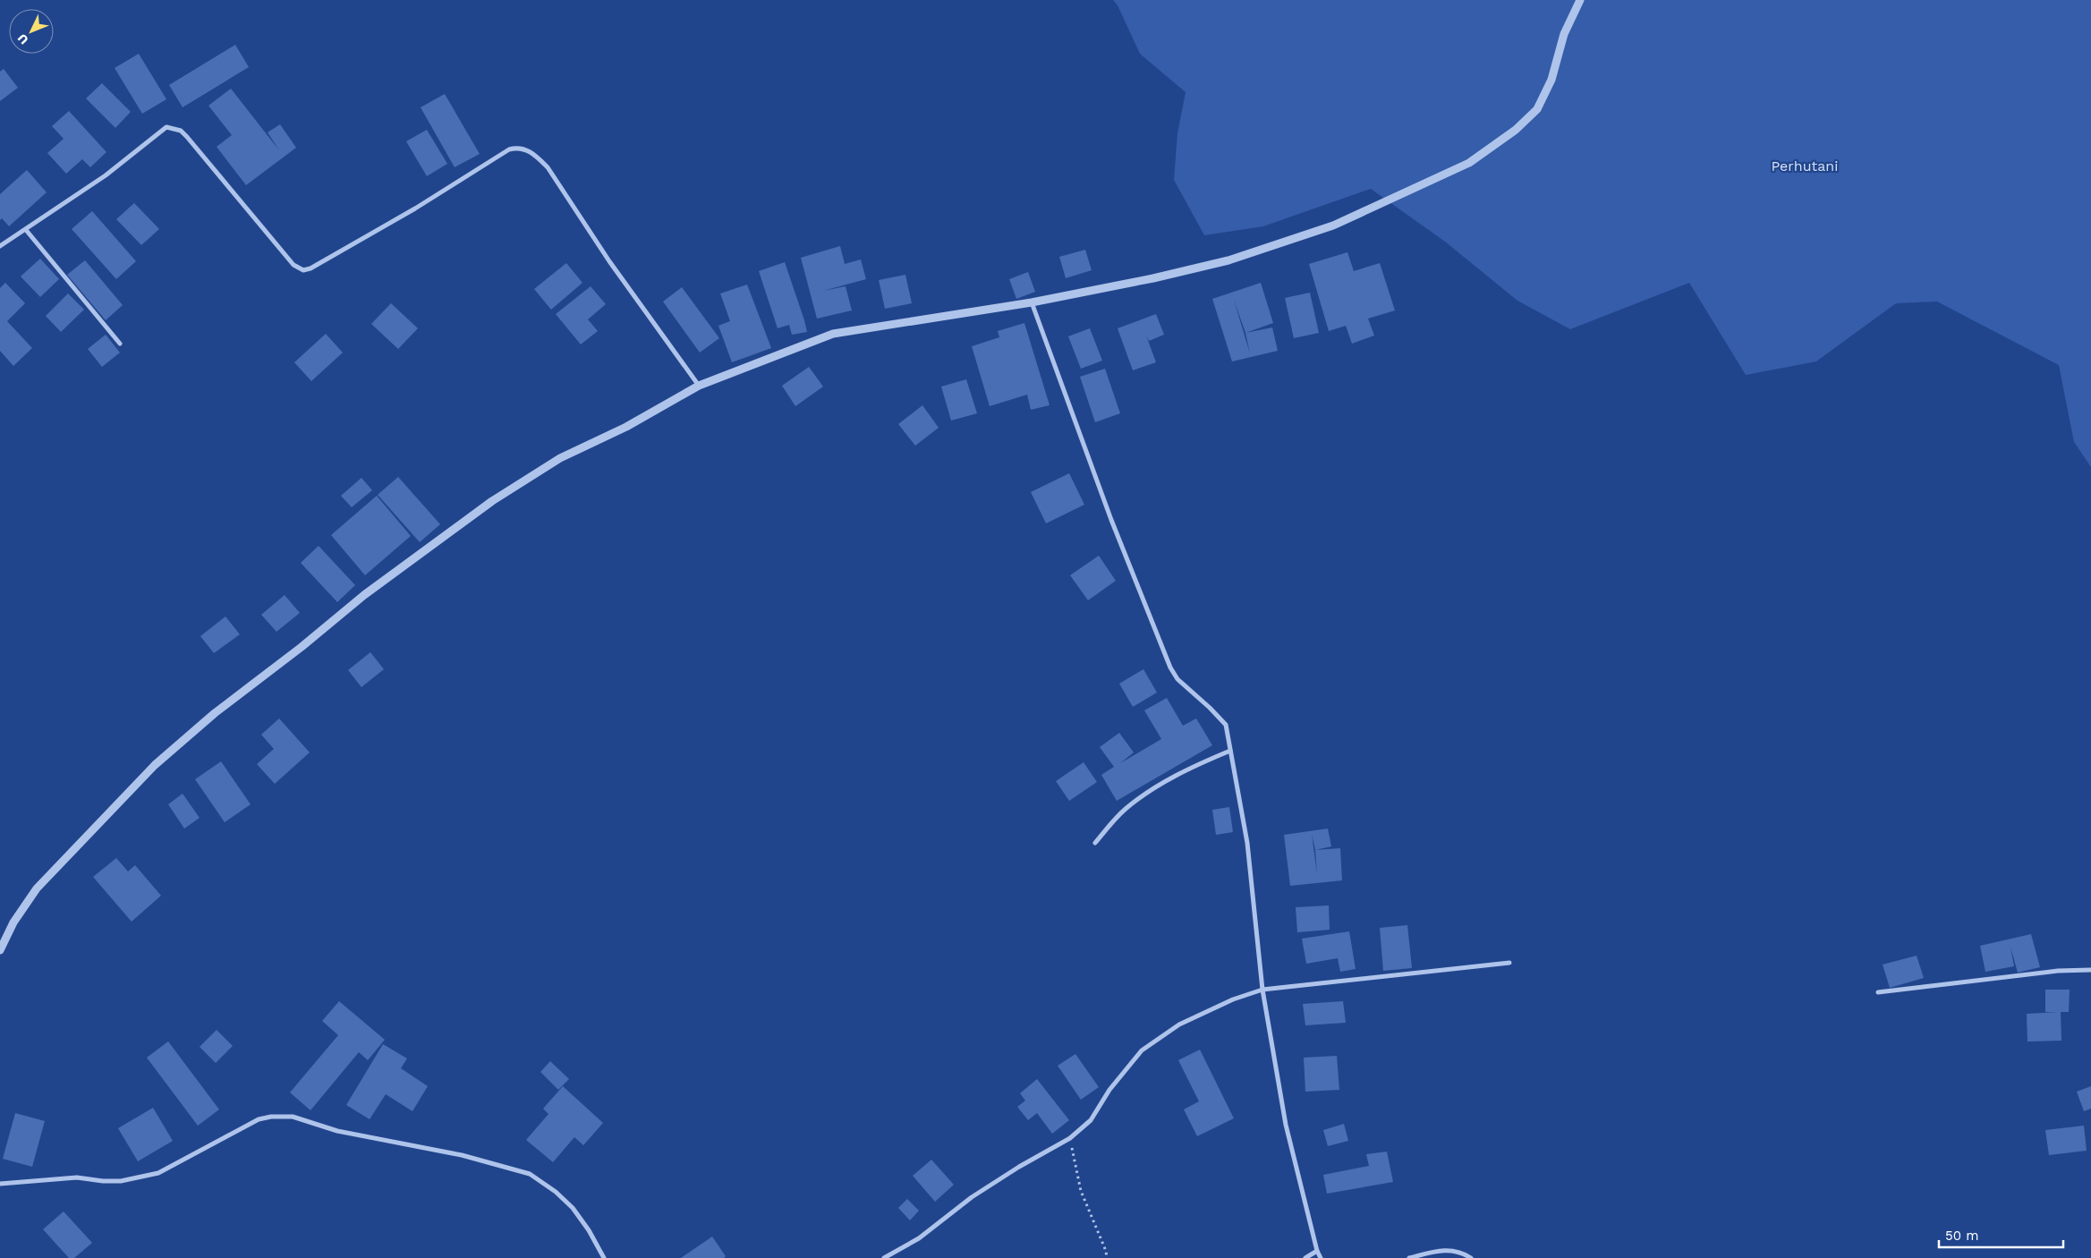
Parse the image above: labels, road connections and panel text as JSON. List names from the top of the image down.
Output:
{
  "parks": ["Perhutani"],
  "scale_bar": "50 m",
  "north": "bottom left"
}
